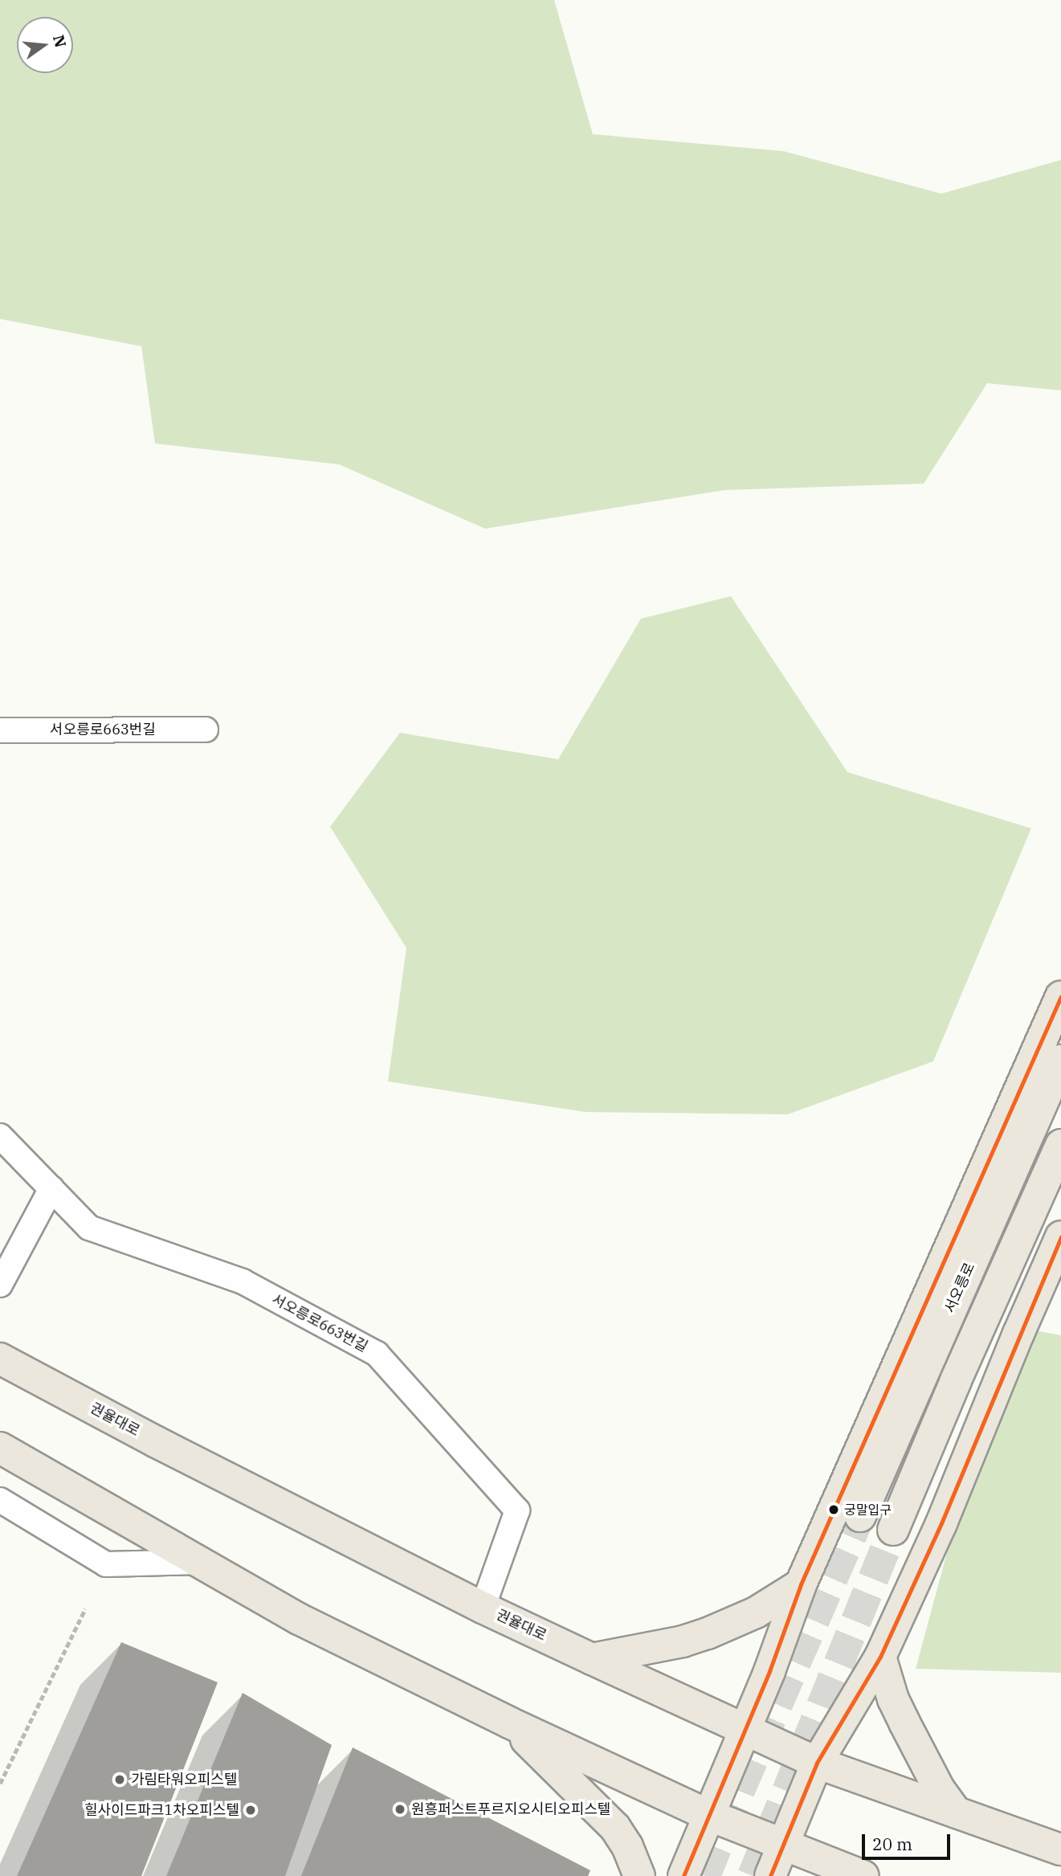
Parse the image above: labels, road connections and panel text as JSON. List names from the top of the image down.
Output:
{
  "streets": {
    "main road": ["서오릉로", "권율대로"],
    "street": ["서오릉로663번길"]
  },
  "crossings": [
    ["서오릉로663번길", "권율대로"]
  ],
  "places": [
    "궁말입구",
    "가림타워오피스텔",
    "원흥퍼스트푸르지오시티오피스텔",
    "힐사이드파크1차오피스텔"
  ],
  "scale_bar": "20 m",
  "north": "right"
}
